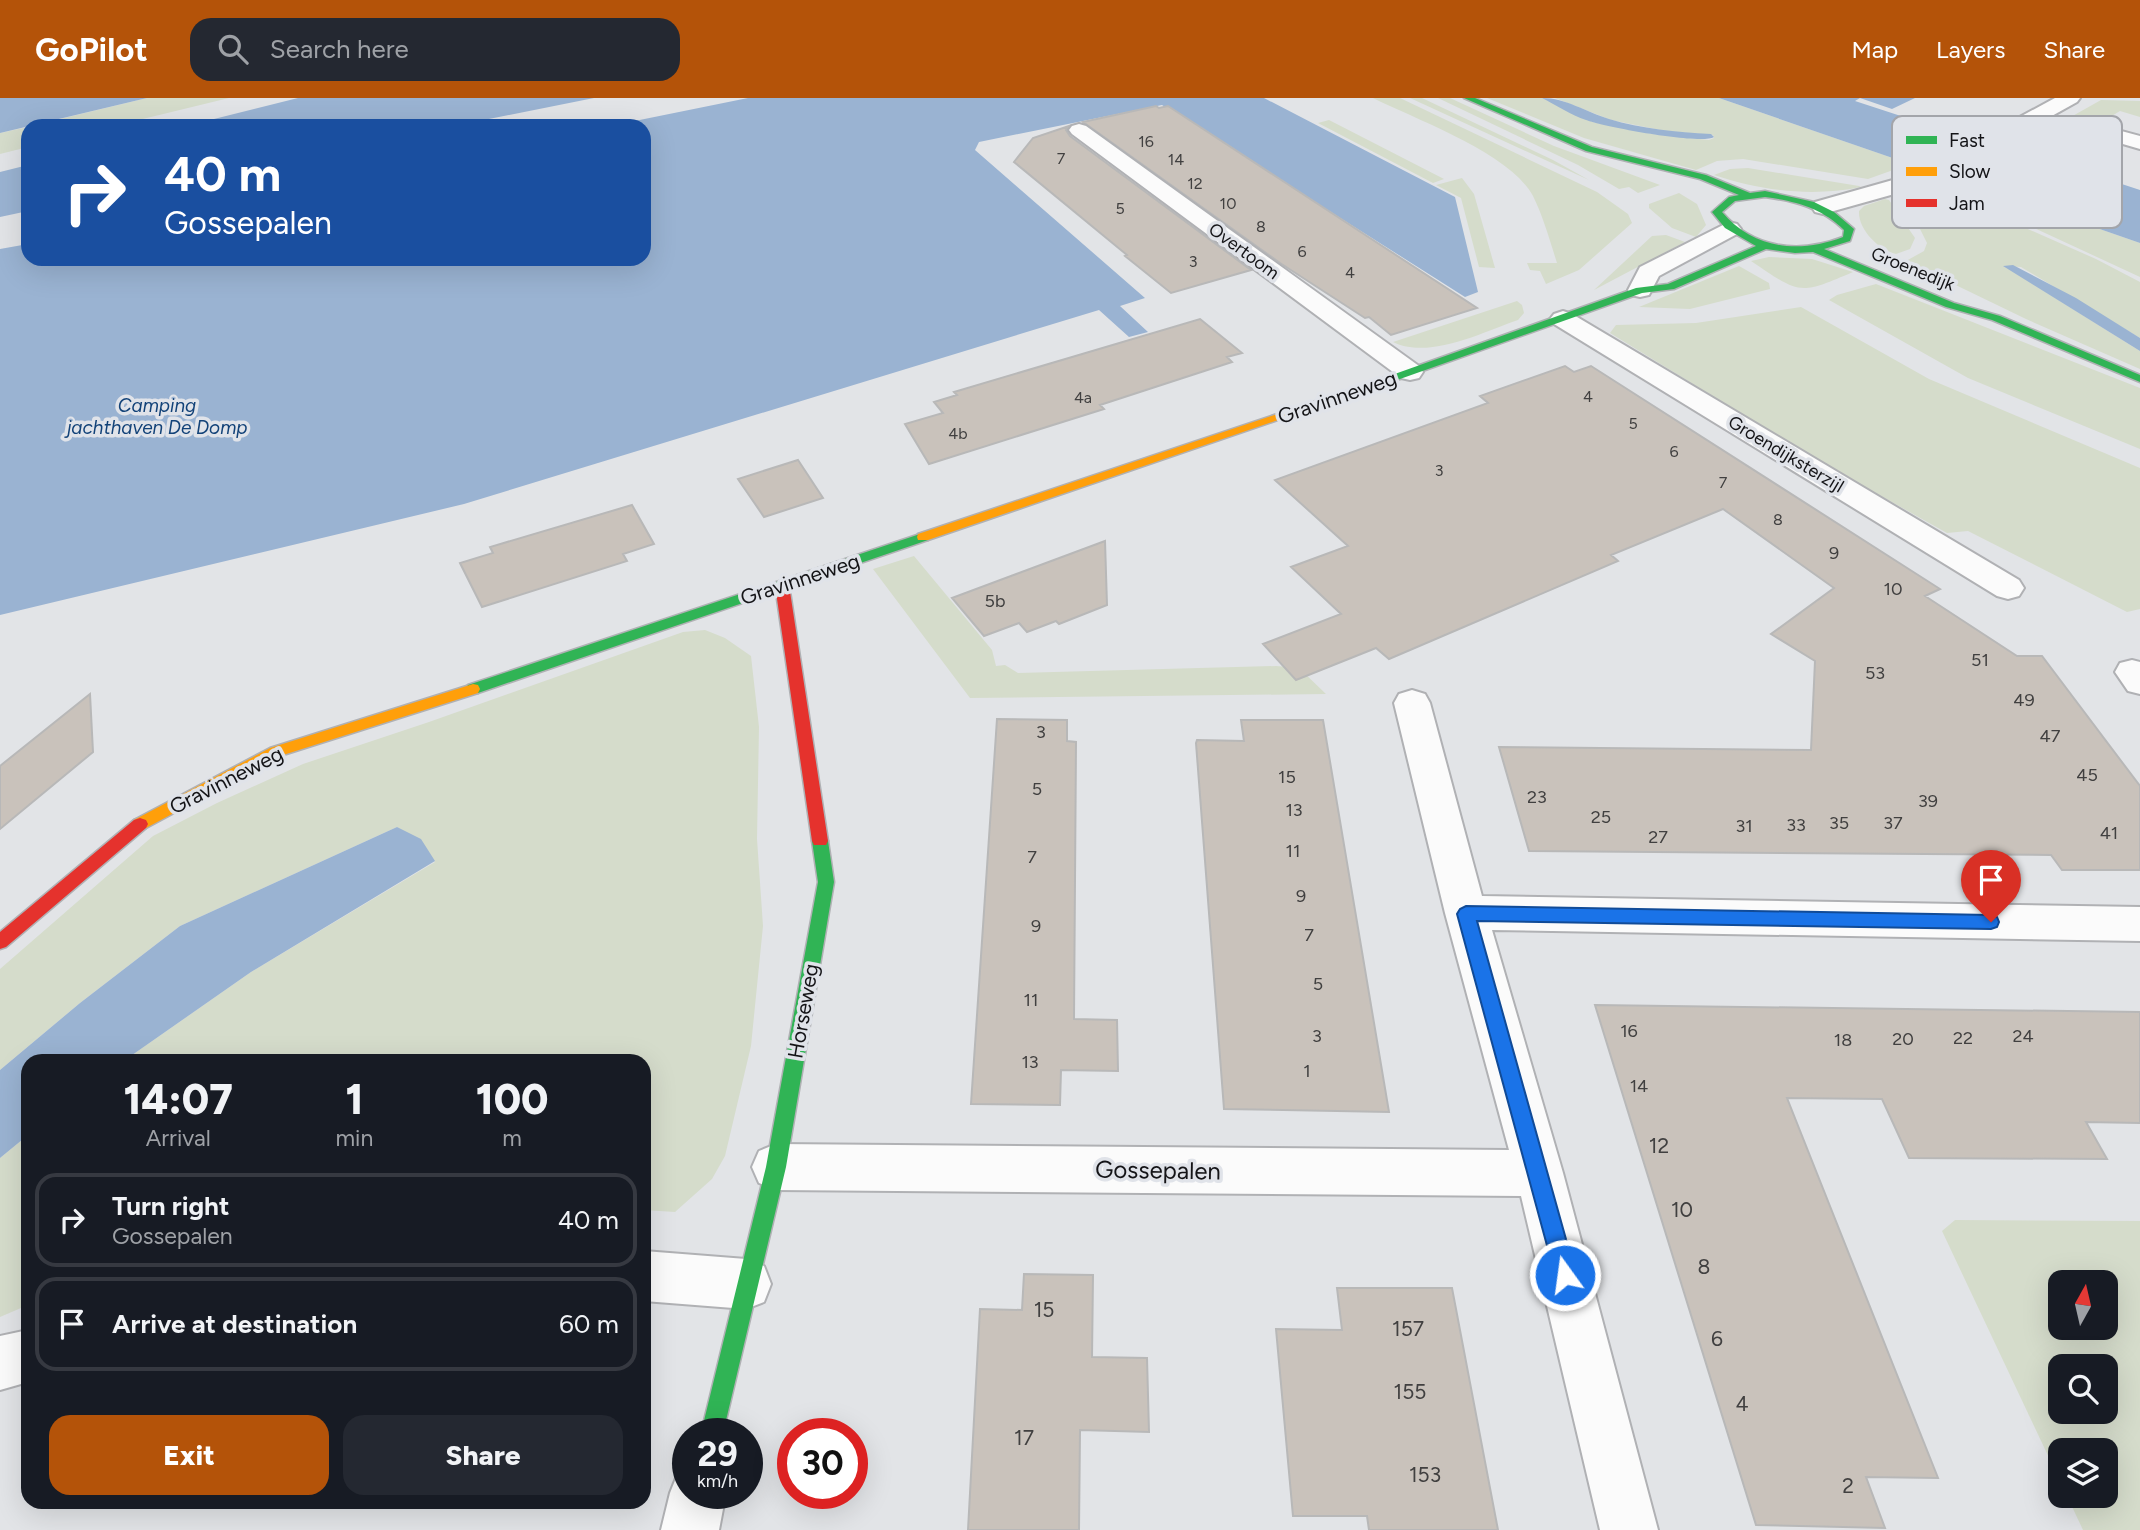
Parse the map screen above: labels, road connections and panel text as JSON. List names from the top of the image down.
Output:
{
  "streets": {
    "street": [
      "Overtoom",
      "Groenedijk",
      "Gravinneweg",
      "Groendijksterzijl",
      "Horseweg",
      "Gossepalen"
    ]
  },
  "crossings": [
    ["Overtoom", "Gravinneweg"],
    ["Gravinneweg", "Groendijksterzijl"],
    ["Gravinneweg", "Horseweg"],
    ["Horseweg", "Gossepalen"]
  ],
  "water": ["Camping jachthaven De Domp"],
  "house_numbers": [
    "16",
    "7",
    "14",
    "12",
    "10",
    "5",
    "8",
    "6",
    "3",
    "4",
    "4",
    "4a",
    "5",
    "4b",
    "6",
    "3",
    "7",
    "8",
    "9",
    "10",
    "5b",
    "51",
    "53",
    "49",
    "3",
    "47",
    "45",
    "15",
    "5",
    "23",
    "39",
    "13",
    "25",
    "35",
    "37",
    "33",
    "31",
    "41",
    "27",
    "11",
    "7",
    "9",
    "9",
    "7",
    "5",
    "11",
    "16",
    "3",
    "24",
    "22",
    "20",
    "18",
    "13",
    "1",
    "14",
    "12",
    "10",
    "8",
    "15",
    "157",
    "6",
    "155",
    "4",
    "17",
    "153",
    "2"
  ],
  "legend": ["Fast", "Slow", "Jam"],
  "north": "top",
  "page": {
    "header": "GoPilot",
    "search": "Search here",
    "nav": ["Map", "Layers", "Share"],
    "turn": ["40 m", "Gossepalen"],
    "eta": [
      "14:07",
      "Arrival",
      "1",
      "min",
      "100",
      "m"
    ],
    "list": [
      {
        "name": "Turn right",
        "note": "Gossepalen",
        "value": "40 m"
      },
      {
        "name": "Arrive at destination",
        "value": "60 m"
      }
    ],
    "buttons": ["Exit", "Share"],
    "speed": "29 km/h",
    "limit": "30"
  }
}
